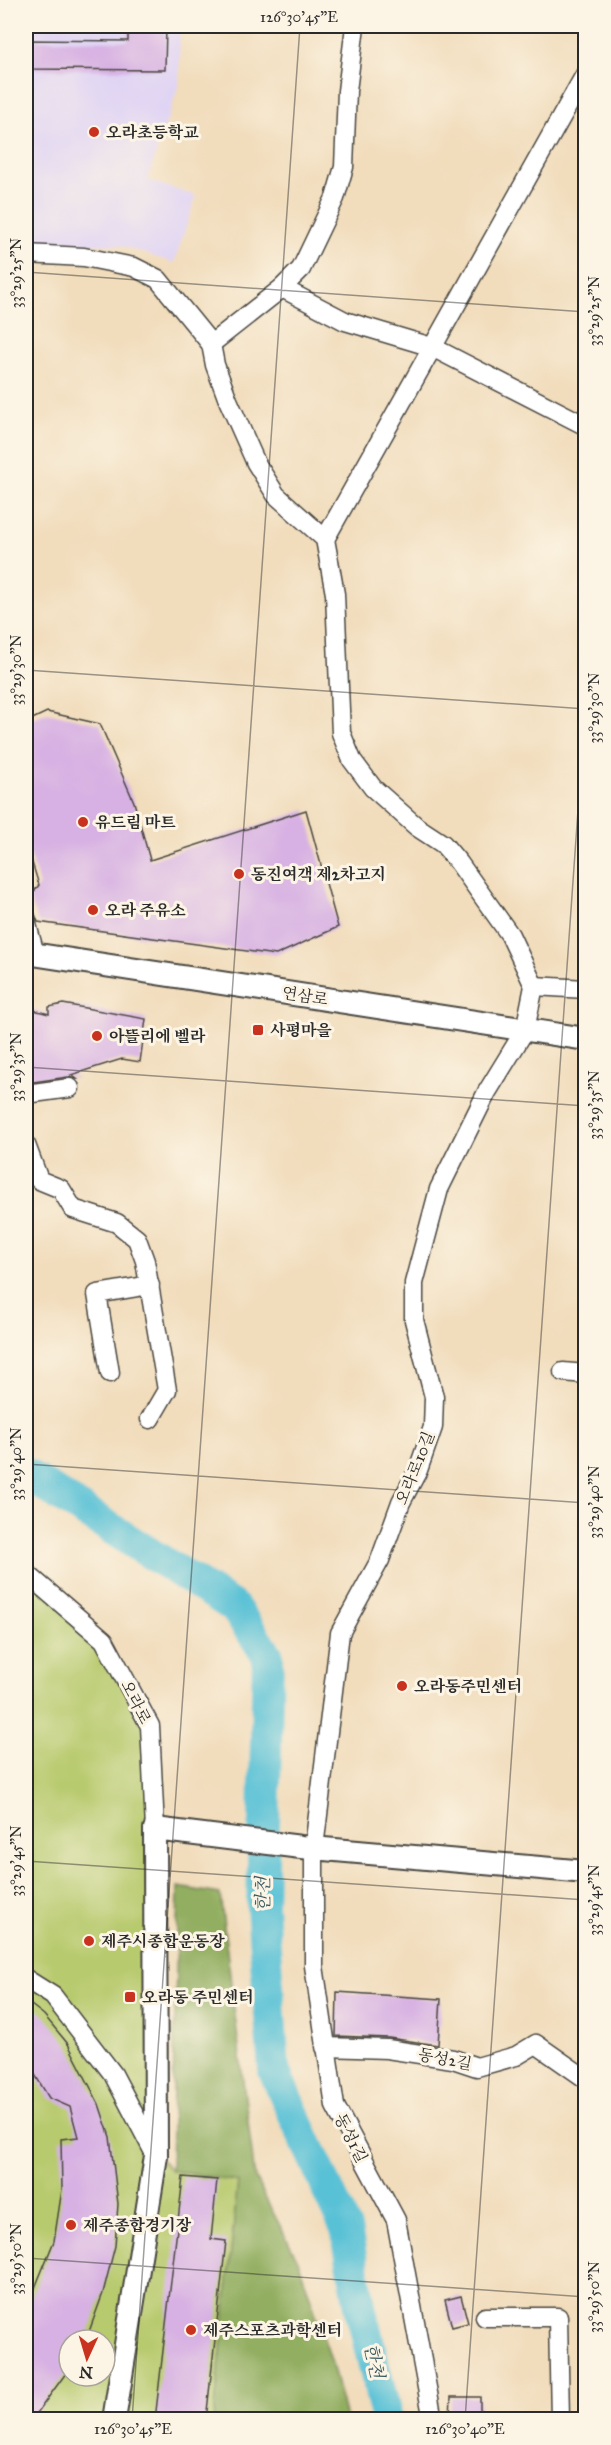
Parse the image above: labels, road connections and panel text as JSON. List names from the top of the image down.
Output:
{
  "streets": {
    "main road": ["연삼로"],
    "street": [
      "오라로10길",
      "오라로",
      "동성2길",
      "동성1길"
    ]
  },
  "crossings": [
    ["연삼로", "오라로10길"],
    ["오라로10길", "동성1길"],
    ["동성2길", "동성1길"]
  ],
  "water": ["한천"],
  "places": {
    "other": [
      "오라초등학교",
      "유드림 마트",
      "동진여객 제2차고지",
      "오라 주유소",
      "아뜰리에 벨라",
      "오라동주민센터",
      "제주시종합운동장",
      "제주종합경기장",
      "제주스포츠과학센터"
    ],
    "transit": ["사평마을", "오라동 주민센터"]
  },
  "north": "bottom",
  "coordinates": [
    "126°30'45\"E",
    "33°29'25\"N",
    "33°29'30\"N",
    "33°29'35\"N",
    "33°29'40\"N",
    "33°29'45\"N",
    "33°29'50\"N",
    "126°30'40\"E"
  ]
}
